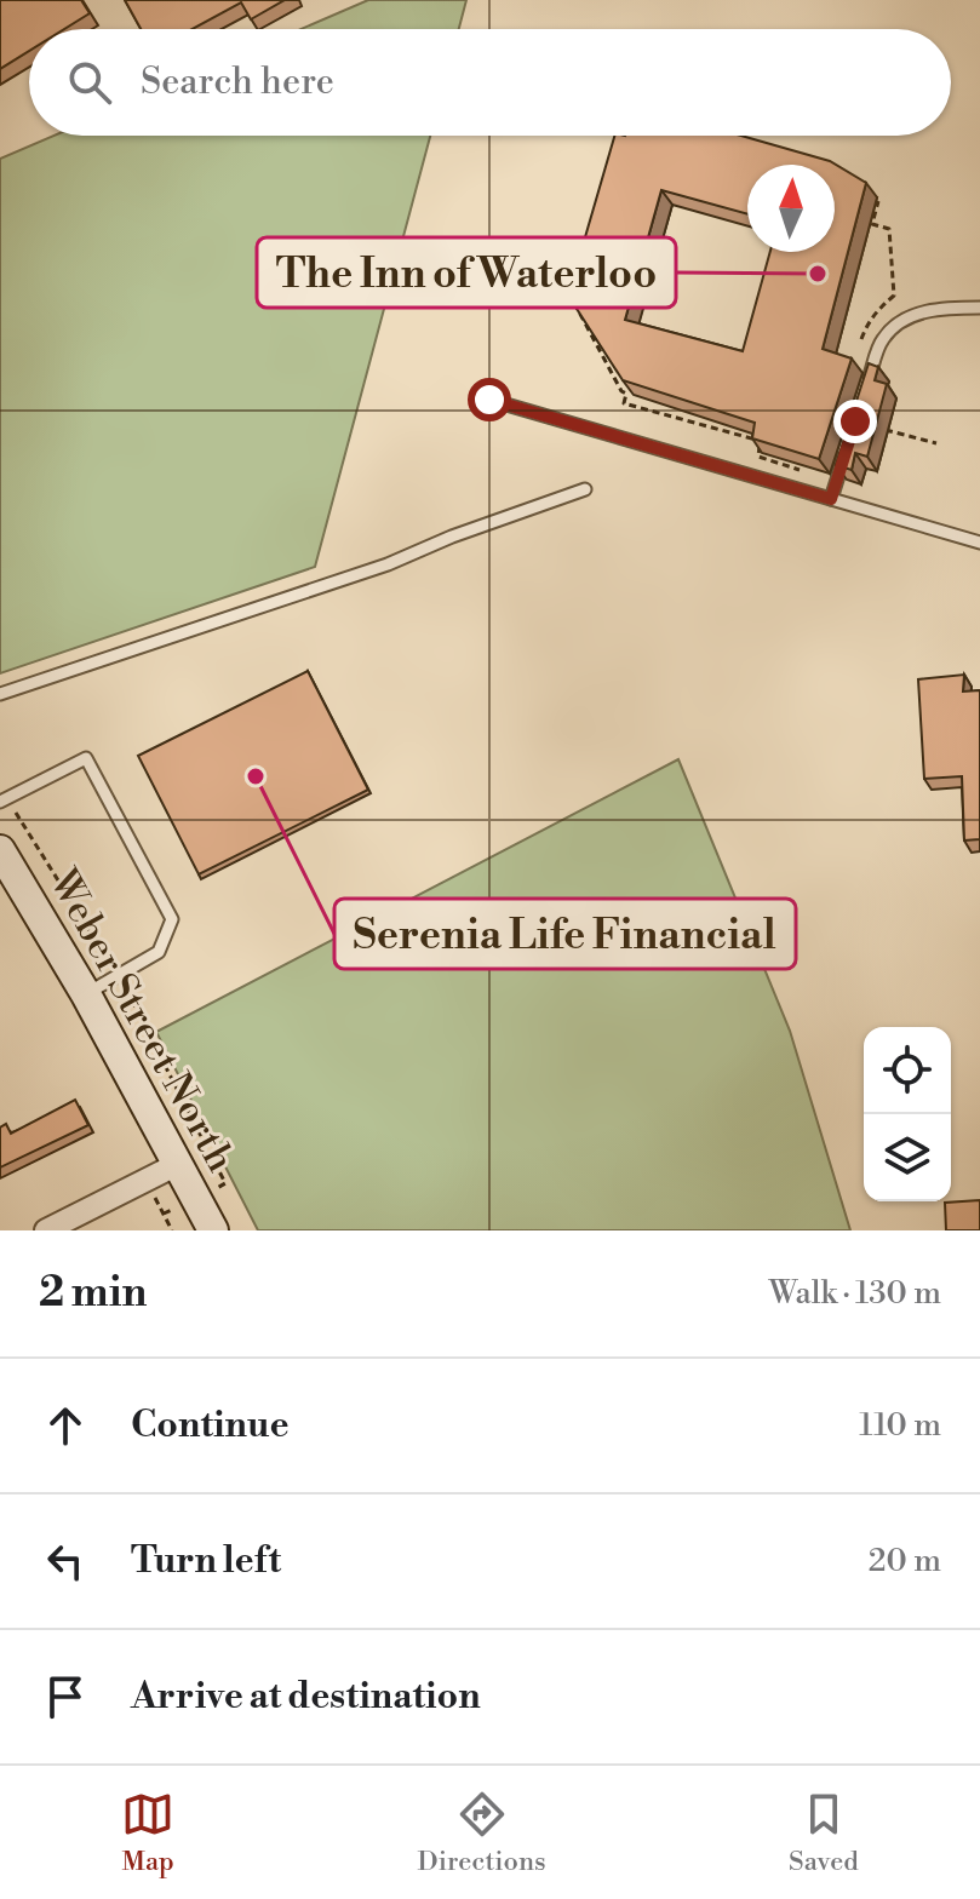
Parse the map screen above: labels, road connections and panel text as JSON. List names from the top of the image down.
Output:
{
  "streets": {
    "main road": ["Weber Street North"]
  },
  "places": ["The Inn of Waterloo", "Serenia Life Financial"],
  "north": "top",
  "page": {
    "search": "Search here",
    "heading": ["2 min", "Walk · 130 m"],
    "list": [
      ["Continue", "110 m"],
      ["Turn left", "20 m"],
      "Arrive at destination"
    ],
    "nav": ["Map", "Directions", "Saved"]
  }
}
